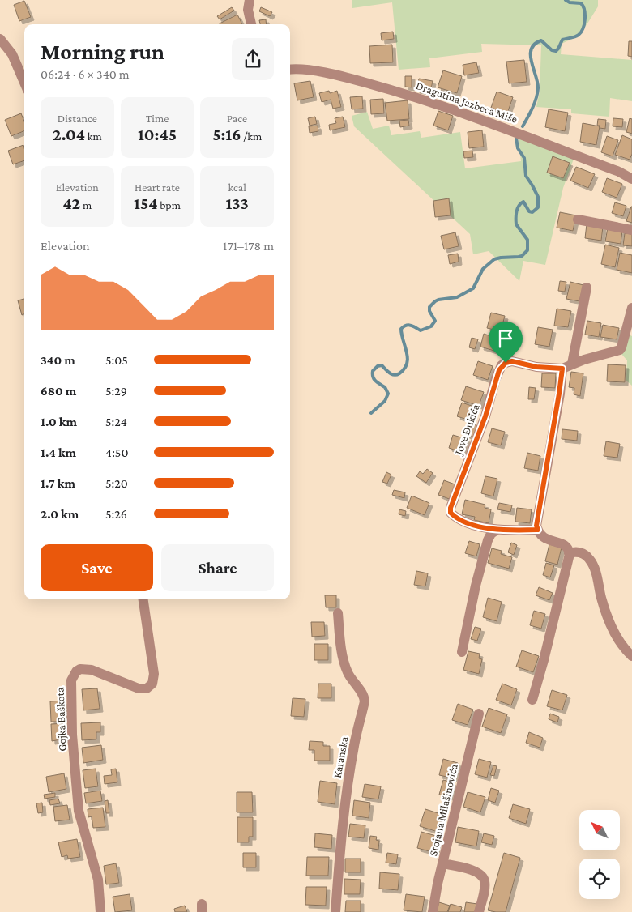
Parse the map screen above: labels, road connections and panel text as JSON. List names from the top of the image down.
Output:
{
  "streets": {
    "street": [
      "Dragutina Jazbeca Miše",
      "Jove Đukića",
      "Gojka Baškota",
      "Karanska",
      "Stojana Milašinovića"
    ]
  },
  "north": "top left",
  "page": {
    "heading": ["Morning run", "06:24 · 6 × 340 m"],
    "stats": [
      ["Distance", "2.04 km"],
      ["Time", "10:45"],
      ["Pace", "5:16 /km"],
      ["Elevation", "42 m"],
      ["Heart rate", "154 bpm"],
      ["kcal", "133"]
    ],
    "chart": ["Elevation", "171–178 m"],
    "list": [
      {
        "name": "340 m",
        "note": "5:05"
      },
      {
        "name": "680 m",
        "note": "5:29"
      },
      {
        "name": "1.0 km",
        "note": "5:24"
      },
      {
        "name": "1.4 km",
        "note": "4:50"
      },
      {
        "name": "1.7 km",
        "note": "5:20"
      },
      {
        "name": "2.0 km",
        "note": "5:26"
      }
    ],
    "buttons": ["Save", "Share"]
  }
}
